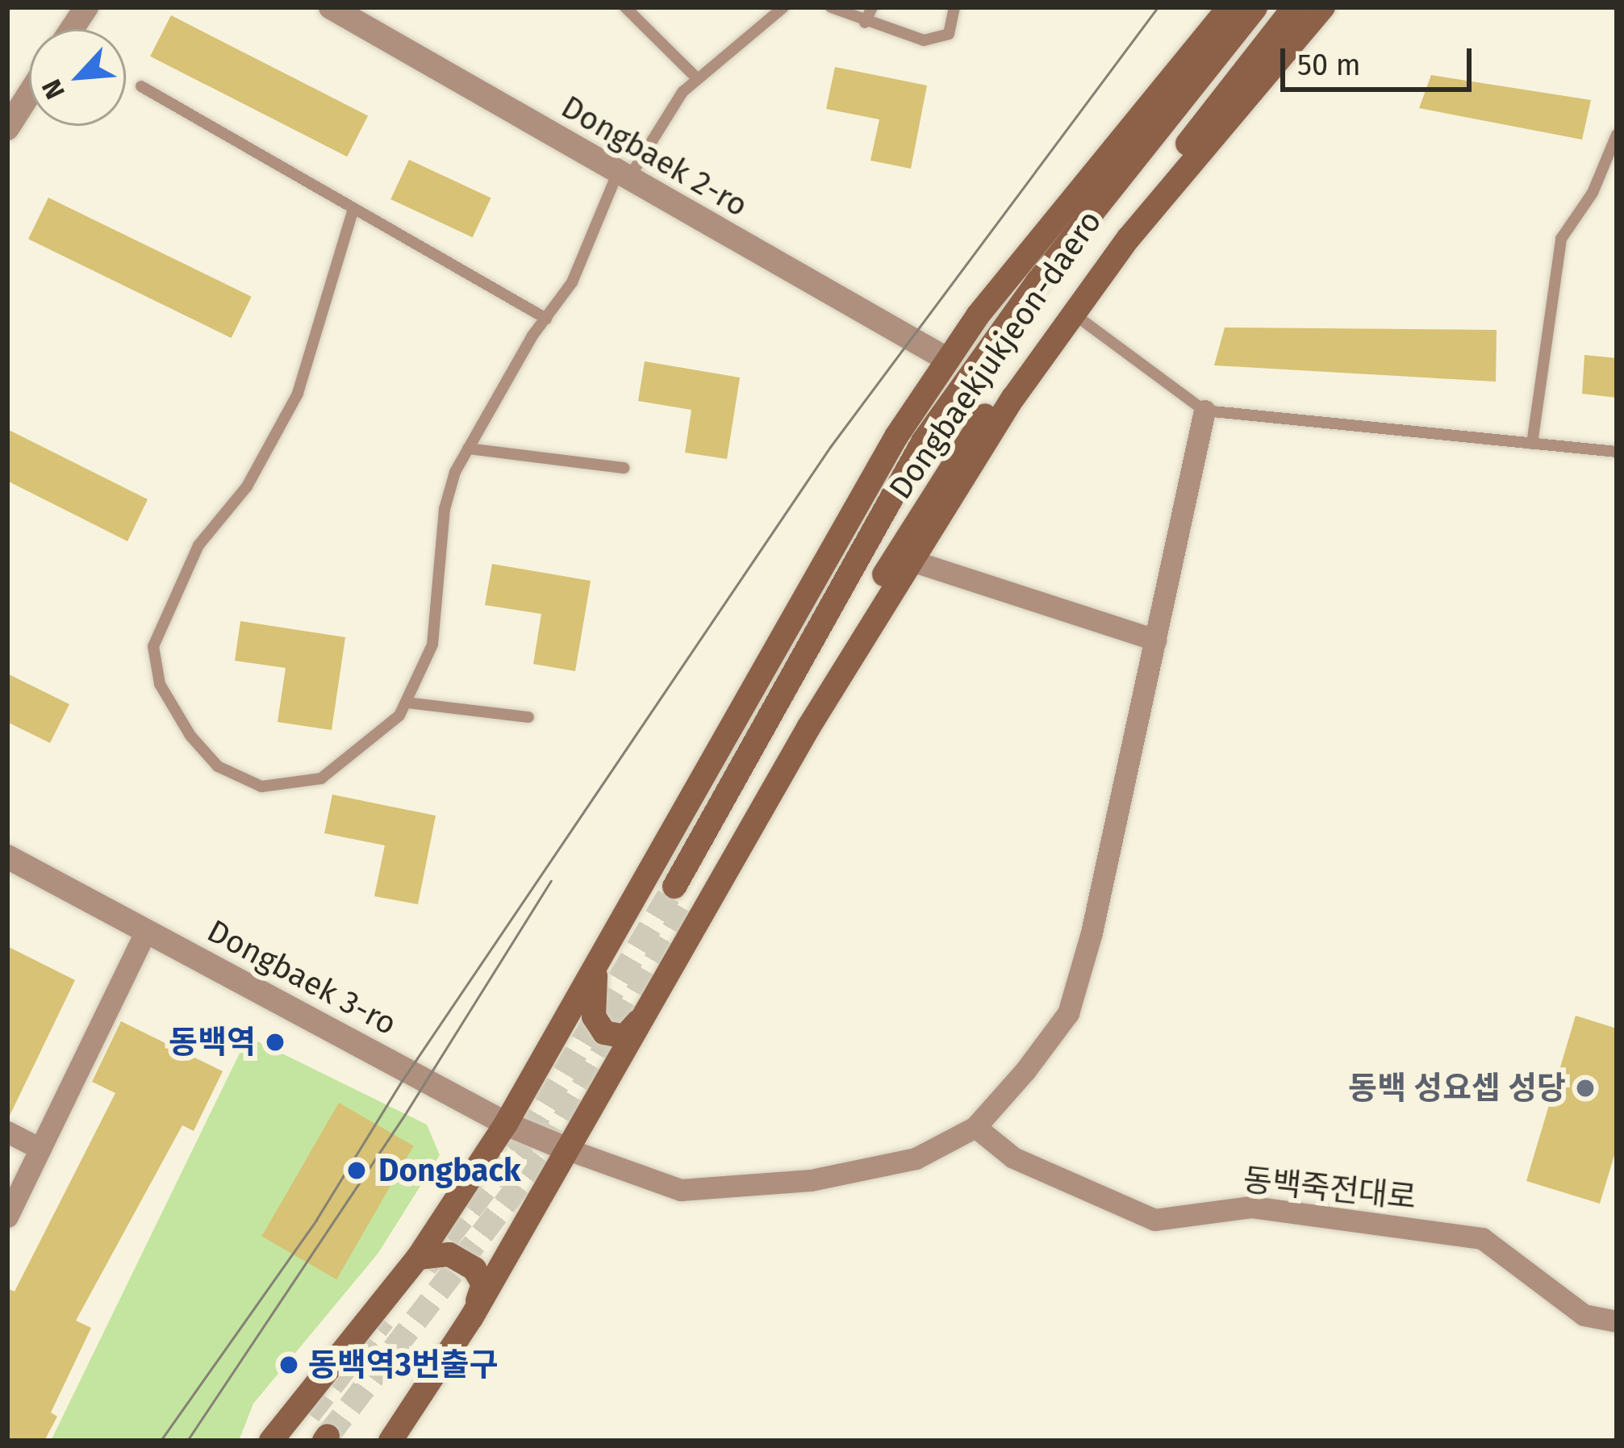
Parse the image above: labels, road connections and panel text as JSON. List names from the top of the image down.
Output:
{
  "streets": {
    "main road": ["Dongbaekjukjeon-daero"],
    "street": ["Dongbaek 2-ro", "Dongbaek 3-ro", "동백죽전대로"]
  },
  "places": [
    "동백역",
    "동백 성요셉 성당",
    "Dongback",
    "동백역3번출구"
  ],
  "scale_bar": "50 m",
  "north": "bottom left"
}
